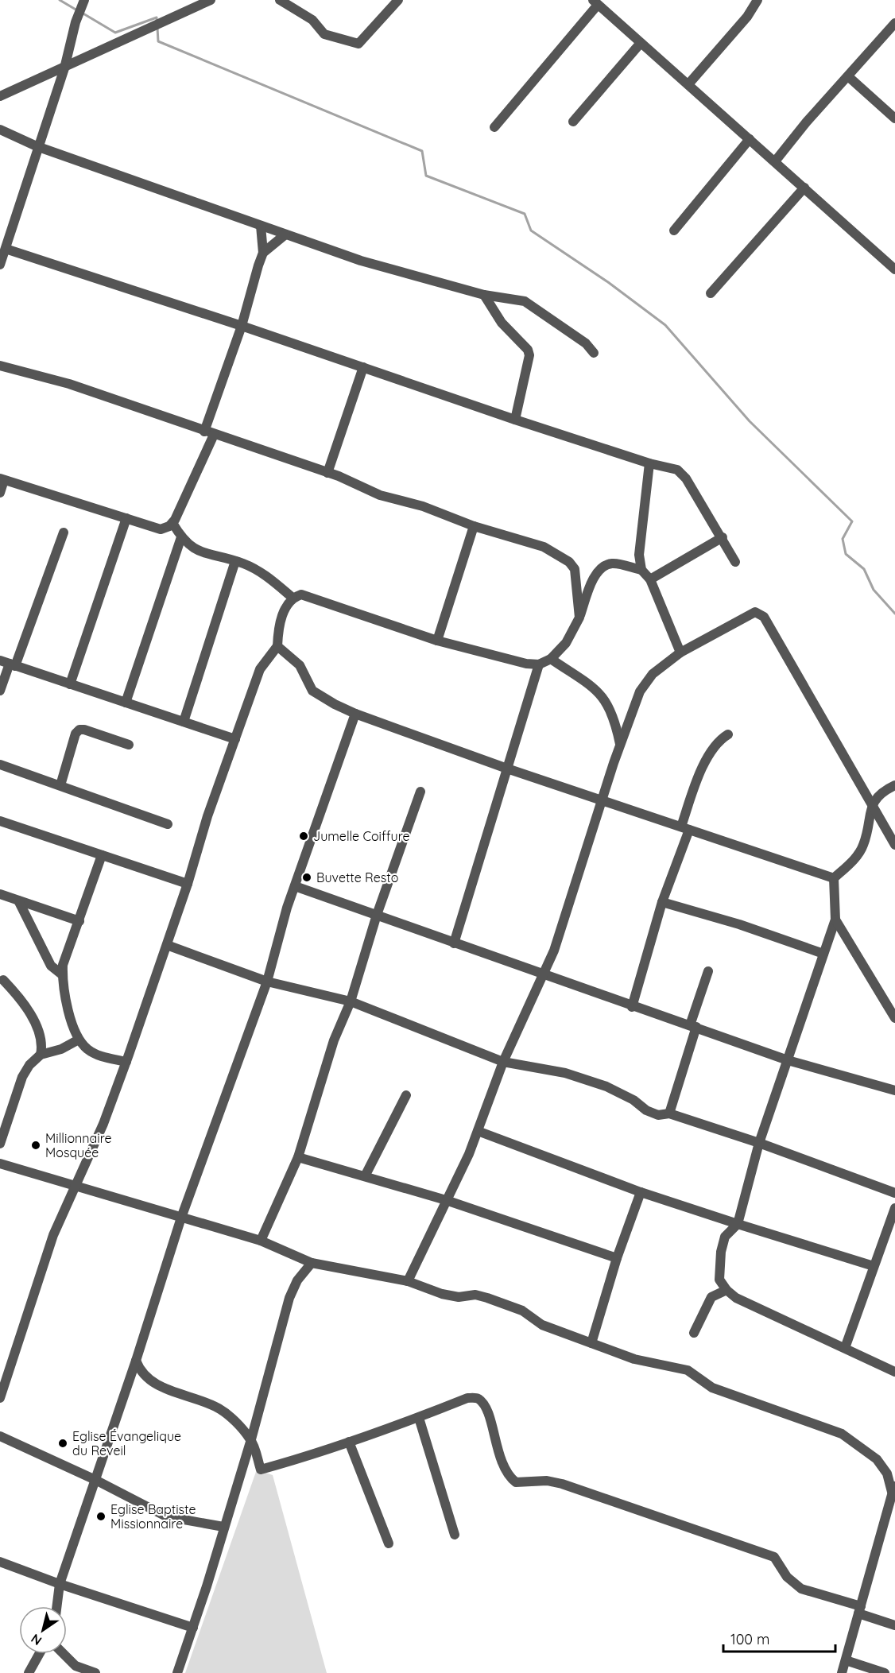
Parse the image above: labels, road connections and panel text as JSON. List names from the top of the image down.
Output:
{
  "places": [
    "Jumelle Coiffure",
    "Buvette Resto",
    "Millionnaire Mosquée",
    "Eglise Évangelique du Reveil",
    "Eglise Baptiste Missionnaire"
  ],
  "scale_bar": "100 m",
  "north": "bottom left"
}
